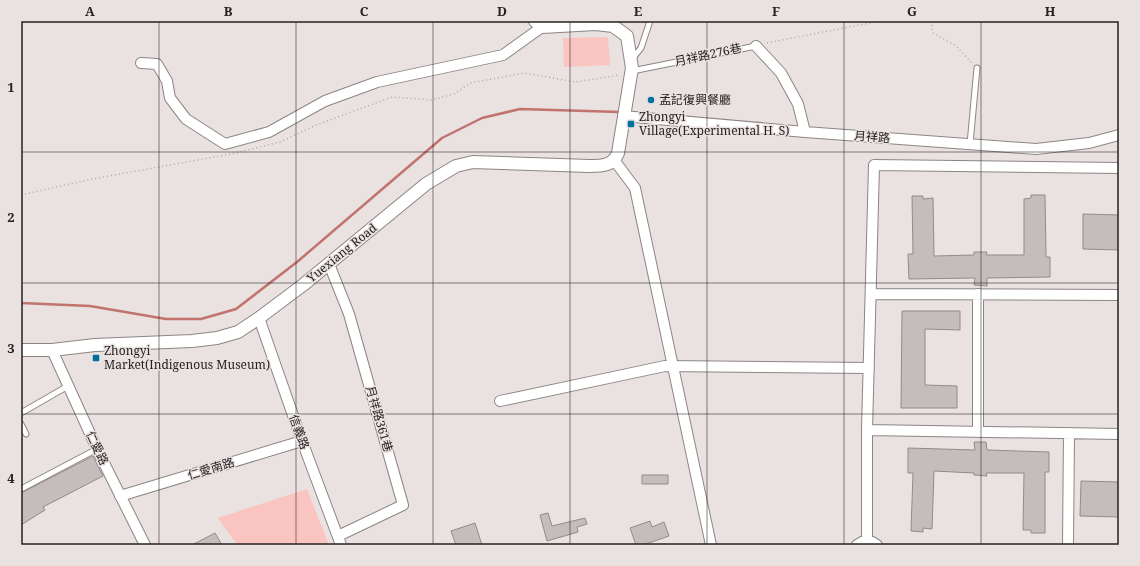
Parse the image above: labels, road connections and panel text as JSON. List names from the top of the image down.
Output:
{
  "streets": {
    "street": [
      "月祥路276巷",
      "月祥路",
      "Yuexiang Road",
      "月祥路361巷",
      "信義路",
      "仁愛路",
      "仁愛南路"
    ]
  },
  "crossings": [
    ["月祥路276巷", "月祥路"],
    ["Yuexiang Road", "月祥路361巷"],
    ["Yuexiang Road", "信義路"],
    ["Yuexiang Road", "仁愛路"],
    ["月祥路361巷", "信義路"],
    ["信義路", "仁愛南路"],
    ["仁愛路", "仁愛南路"]
  ],
  "places": {
    "other": ["孟記復興餐廳"],
    "transit": ["Zhongyi Village(Experimental H. S)", "Zhongyi Market(Indigenous Museum)"]
  },
  "grid": {
    "columns": [
      "A",
      "B",
      "C",
      "D",
      "E",
      "F",
      "G",
      "H"
    ],
    "rows": [
      "1",
      "2",
      "3",
      "4"
    ]
  }
}
